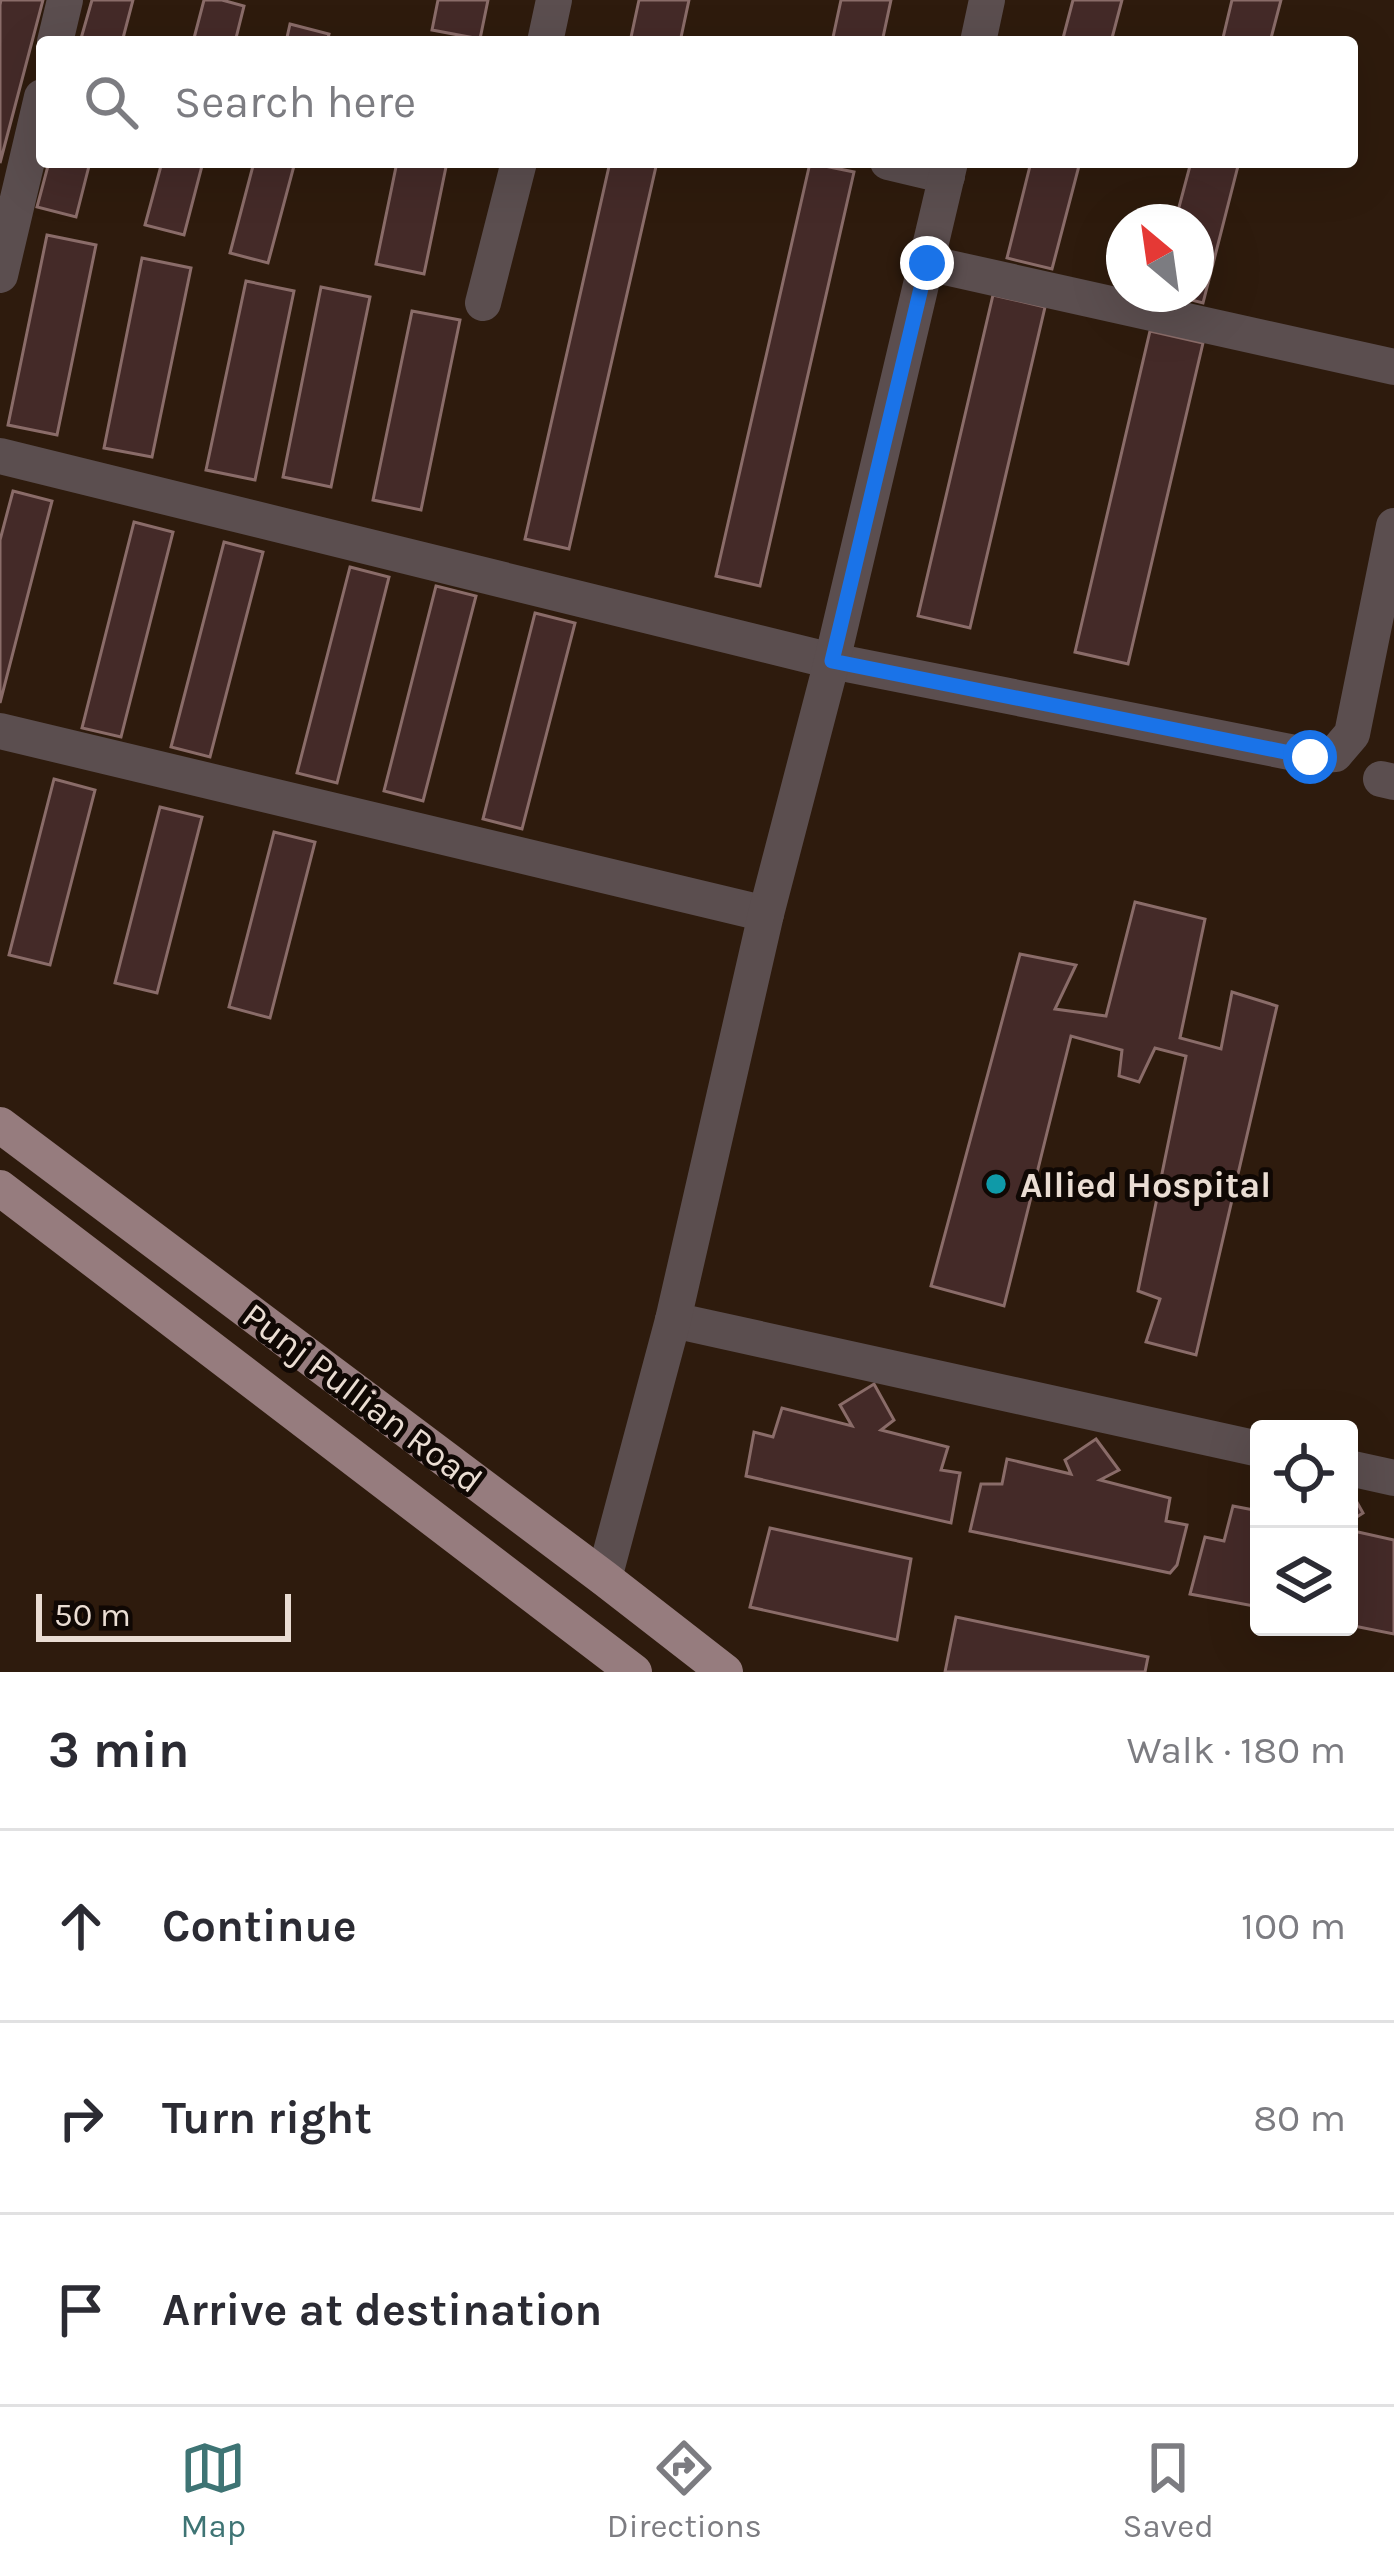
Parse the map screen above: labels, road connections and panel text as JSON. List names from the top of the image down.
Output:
{
  "streets": {
    "main road": ["Punj Pullian Road"]
  },
  "places": ["Allied Hospital"],
  "scale_bar": "50 m",
  "north": "top left",
  "page": {
    "search": "Search here",
    "scale": "50 m",
    "heading": ["3 min", "Walk · 180 m"],
    "list": [
      ["Continue", "100 m"],
      ["Turn right", "80 m"],
      "Arrive at destination"
    ],
    "nav": ["Map", "Directions", "Saved"]
  }
}
